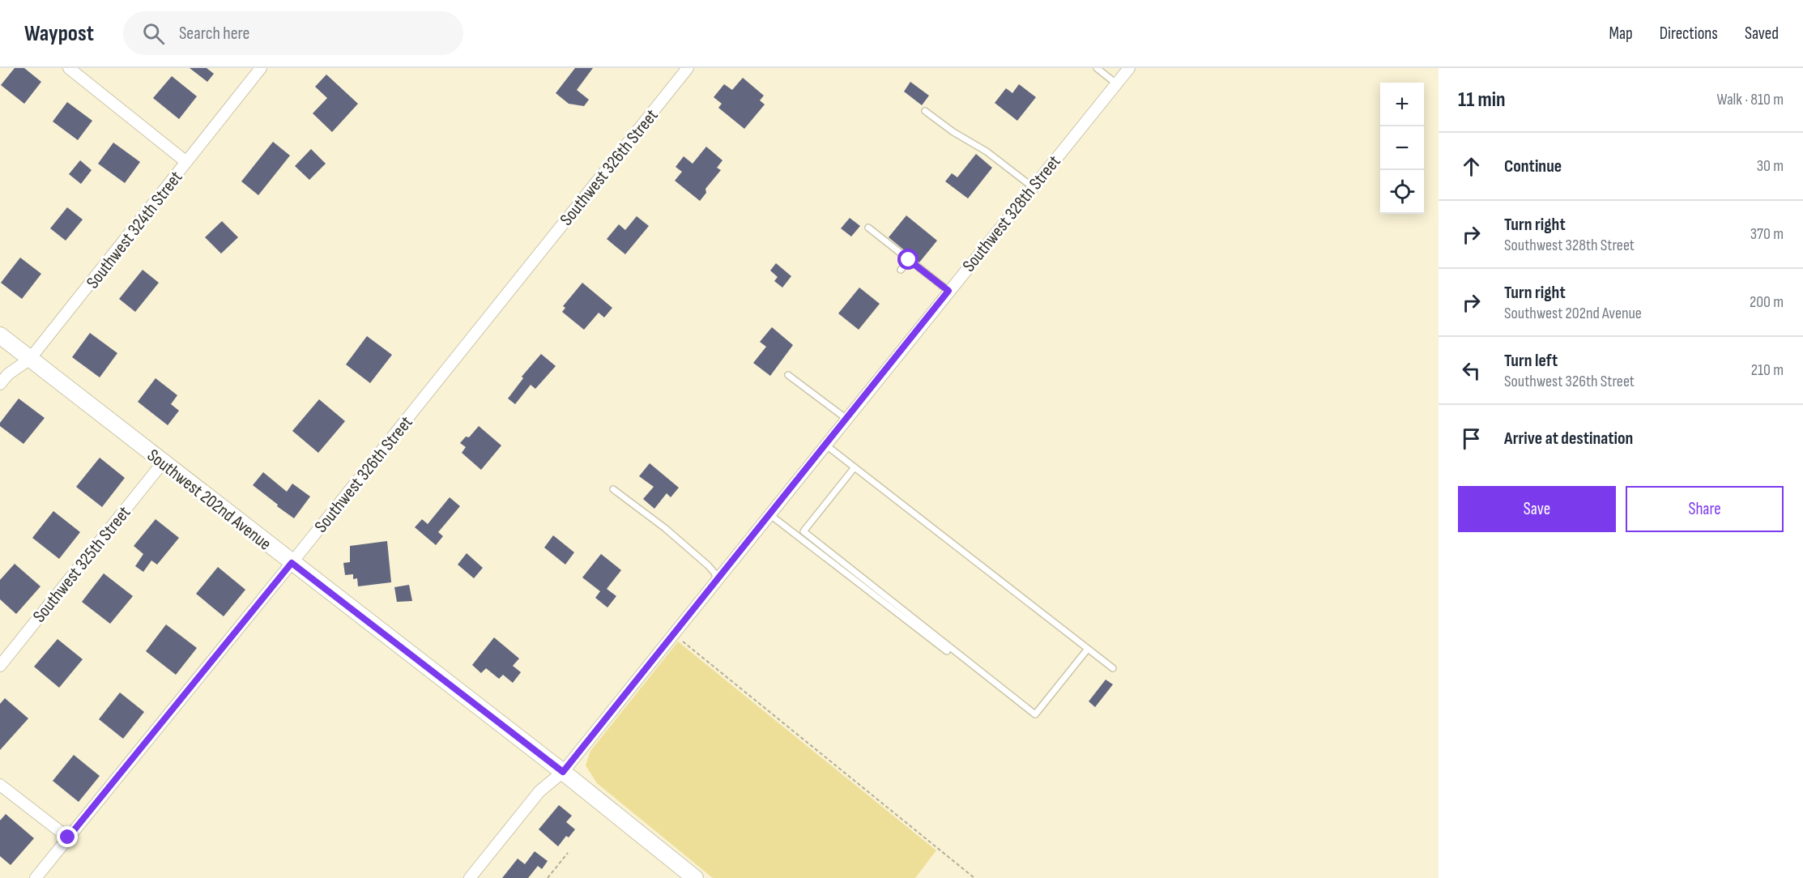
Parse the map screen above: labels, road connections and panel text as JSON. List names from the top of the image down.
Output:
{
  "streets": {
    "street": [
      "Southwest 326th Street",
      "Southwest 328th Street",
      "Southwest 324th Street",
      "Southwest 202nd Avenue",
      "Southwest 325th Street"
    ]
  },
  "crossings": [
    ["Southwest 326th Street", "Southwest 202nd Avenue"],
    ["Southwest 328th Street", "Southwest 202nd Avenue"],
    ["Southwest 324th Street", "Southwest 202nd Avenue"],
    ["Southwest 202nd Avenue", "Southwest 325th Street"]
  ],
  "page": {
    "header": "Waypost",
    "search": "Search here",
    "nav": ["Map", "Directions", "Saved"],
    "heading": ["11 min", "Walk · 810 m"],
    "map_buttons": ["+", "−"],
    "list": [
      ["Continue", "30 m"],
      ["Turn right", "Southwest 328th Street", "370 m"],
      ["Turn right", "Southwest 202nd Avenue", "200 m"],
      ["Turn left", "Southwest 326th Street", "210 m"],
      "Arrive at destination"
    ],
    "buttons": ["Save", "Share"]
  }
}
